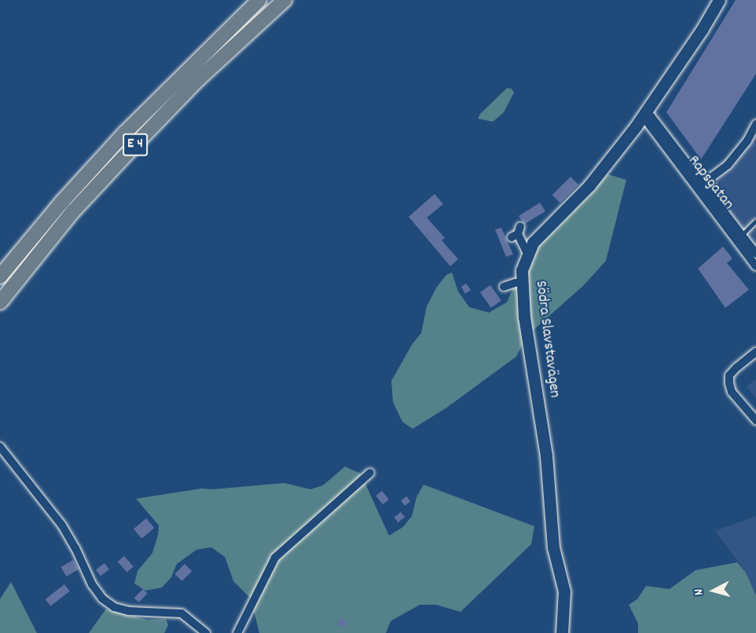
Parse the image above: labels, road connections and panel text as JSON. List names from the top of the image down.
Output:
{
  "streets": {
    "highway": ["E 4"],
    "street": ["Rapsgatan", "Södra Slavstavägen"]
  },
  "crossings": [
    ["Rapsgatan", "Södra Slavstavägen"]
  ],
  "north": "left"
}
